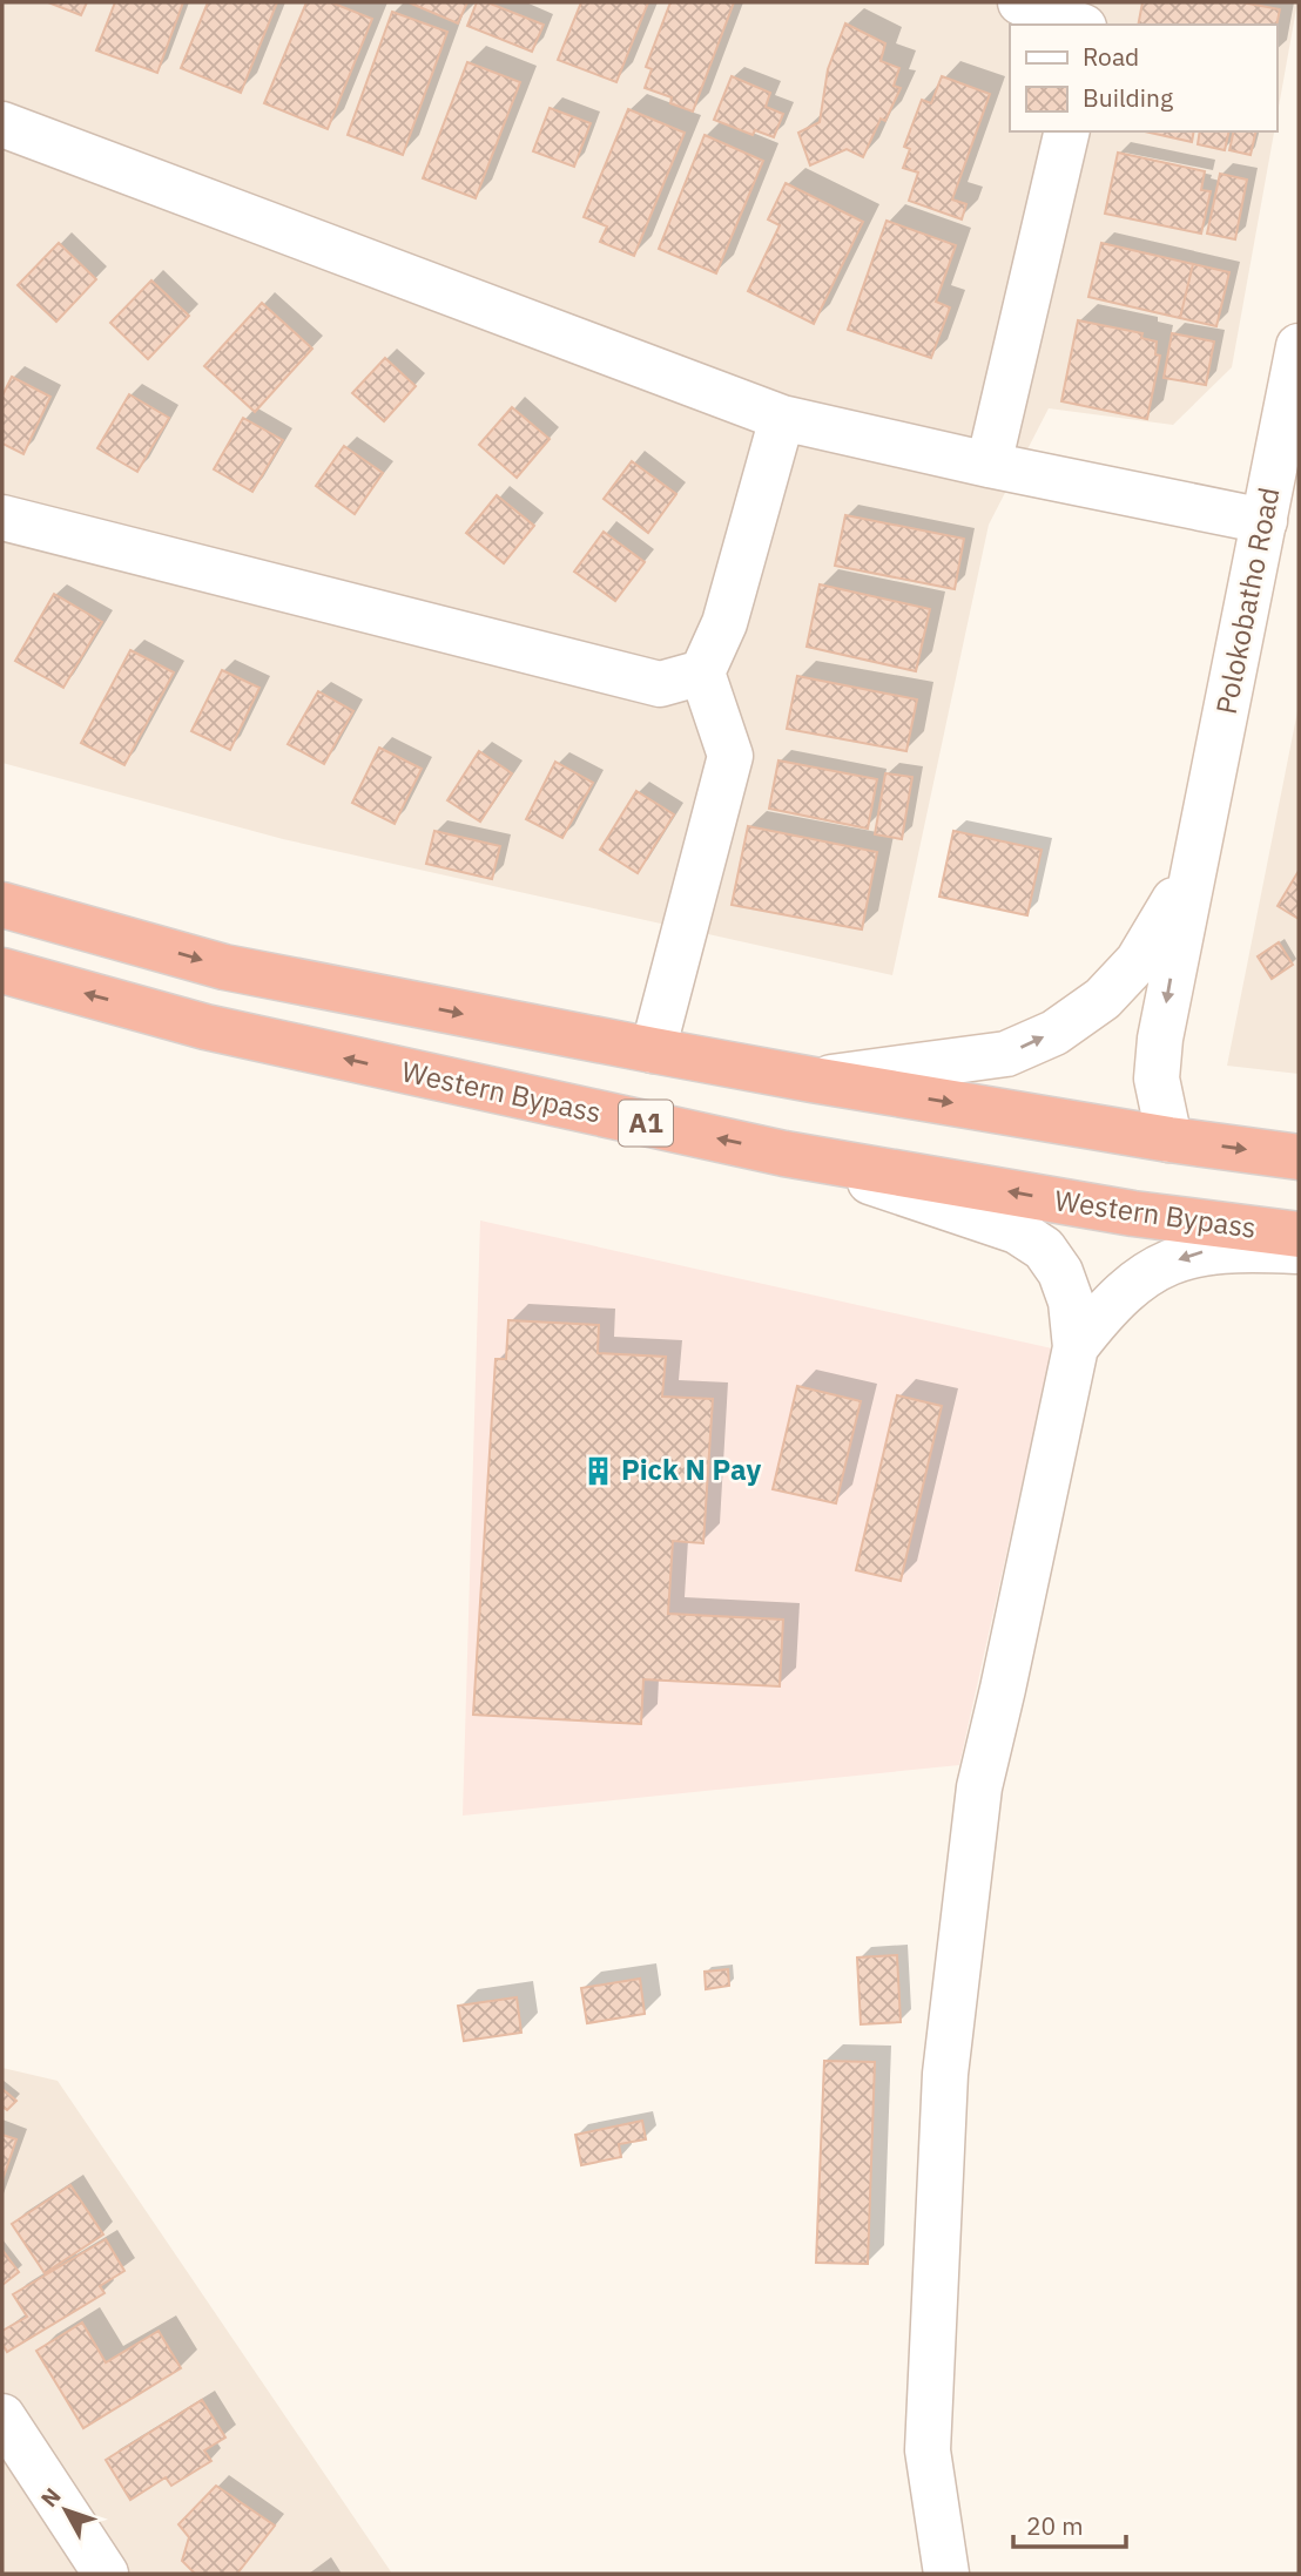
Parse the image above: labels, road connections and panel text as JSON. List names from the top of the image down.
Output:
{
  "streets": {
    "highway": ["Western Bypass", "A1"],
    "street": ["Polokobatho Road"]
  },
  "one_way": ["Polokobatho Road"],
  "places": {
    "building": ["Pick N Pay"]
  },
  "legend": ["Road", "Building"],
  "scale_bar": "20 m",
  "north": "top left"
}
